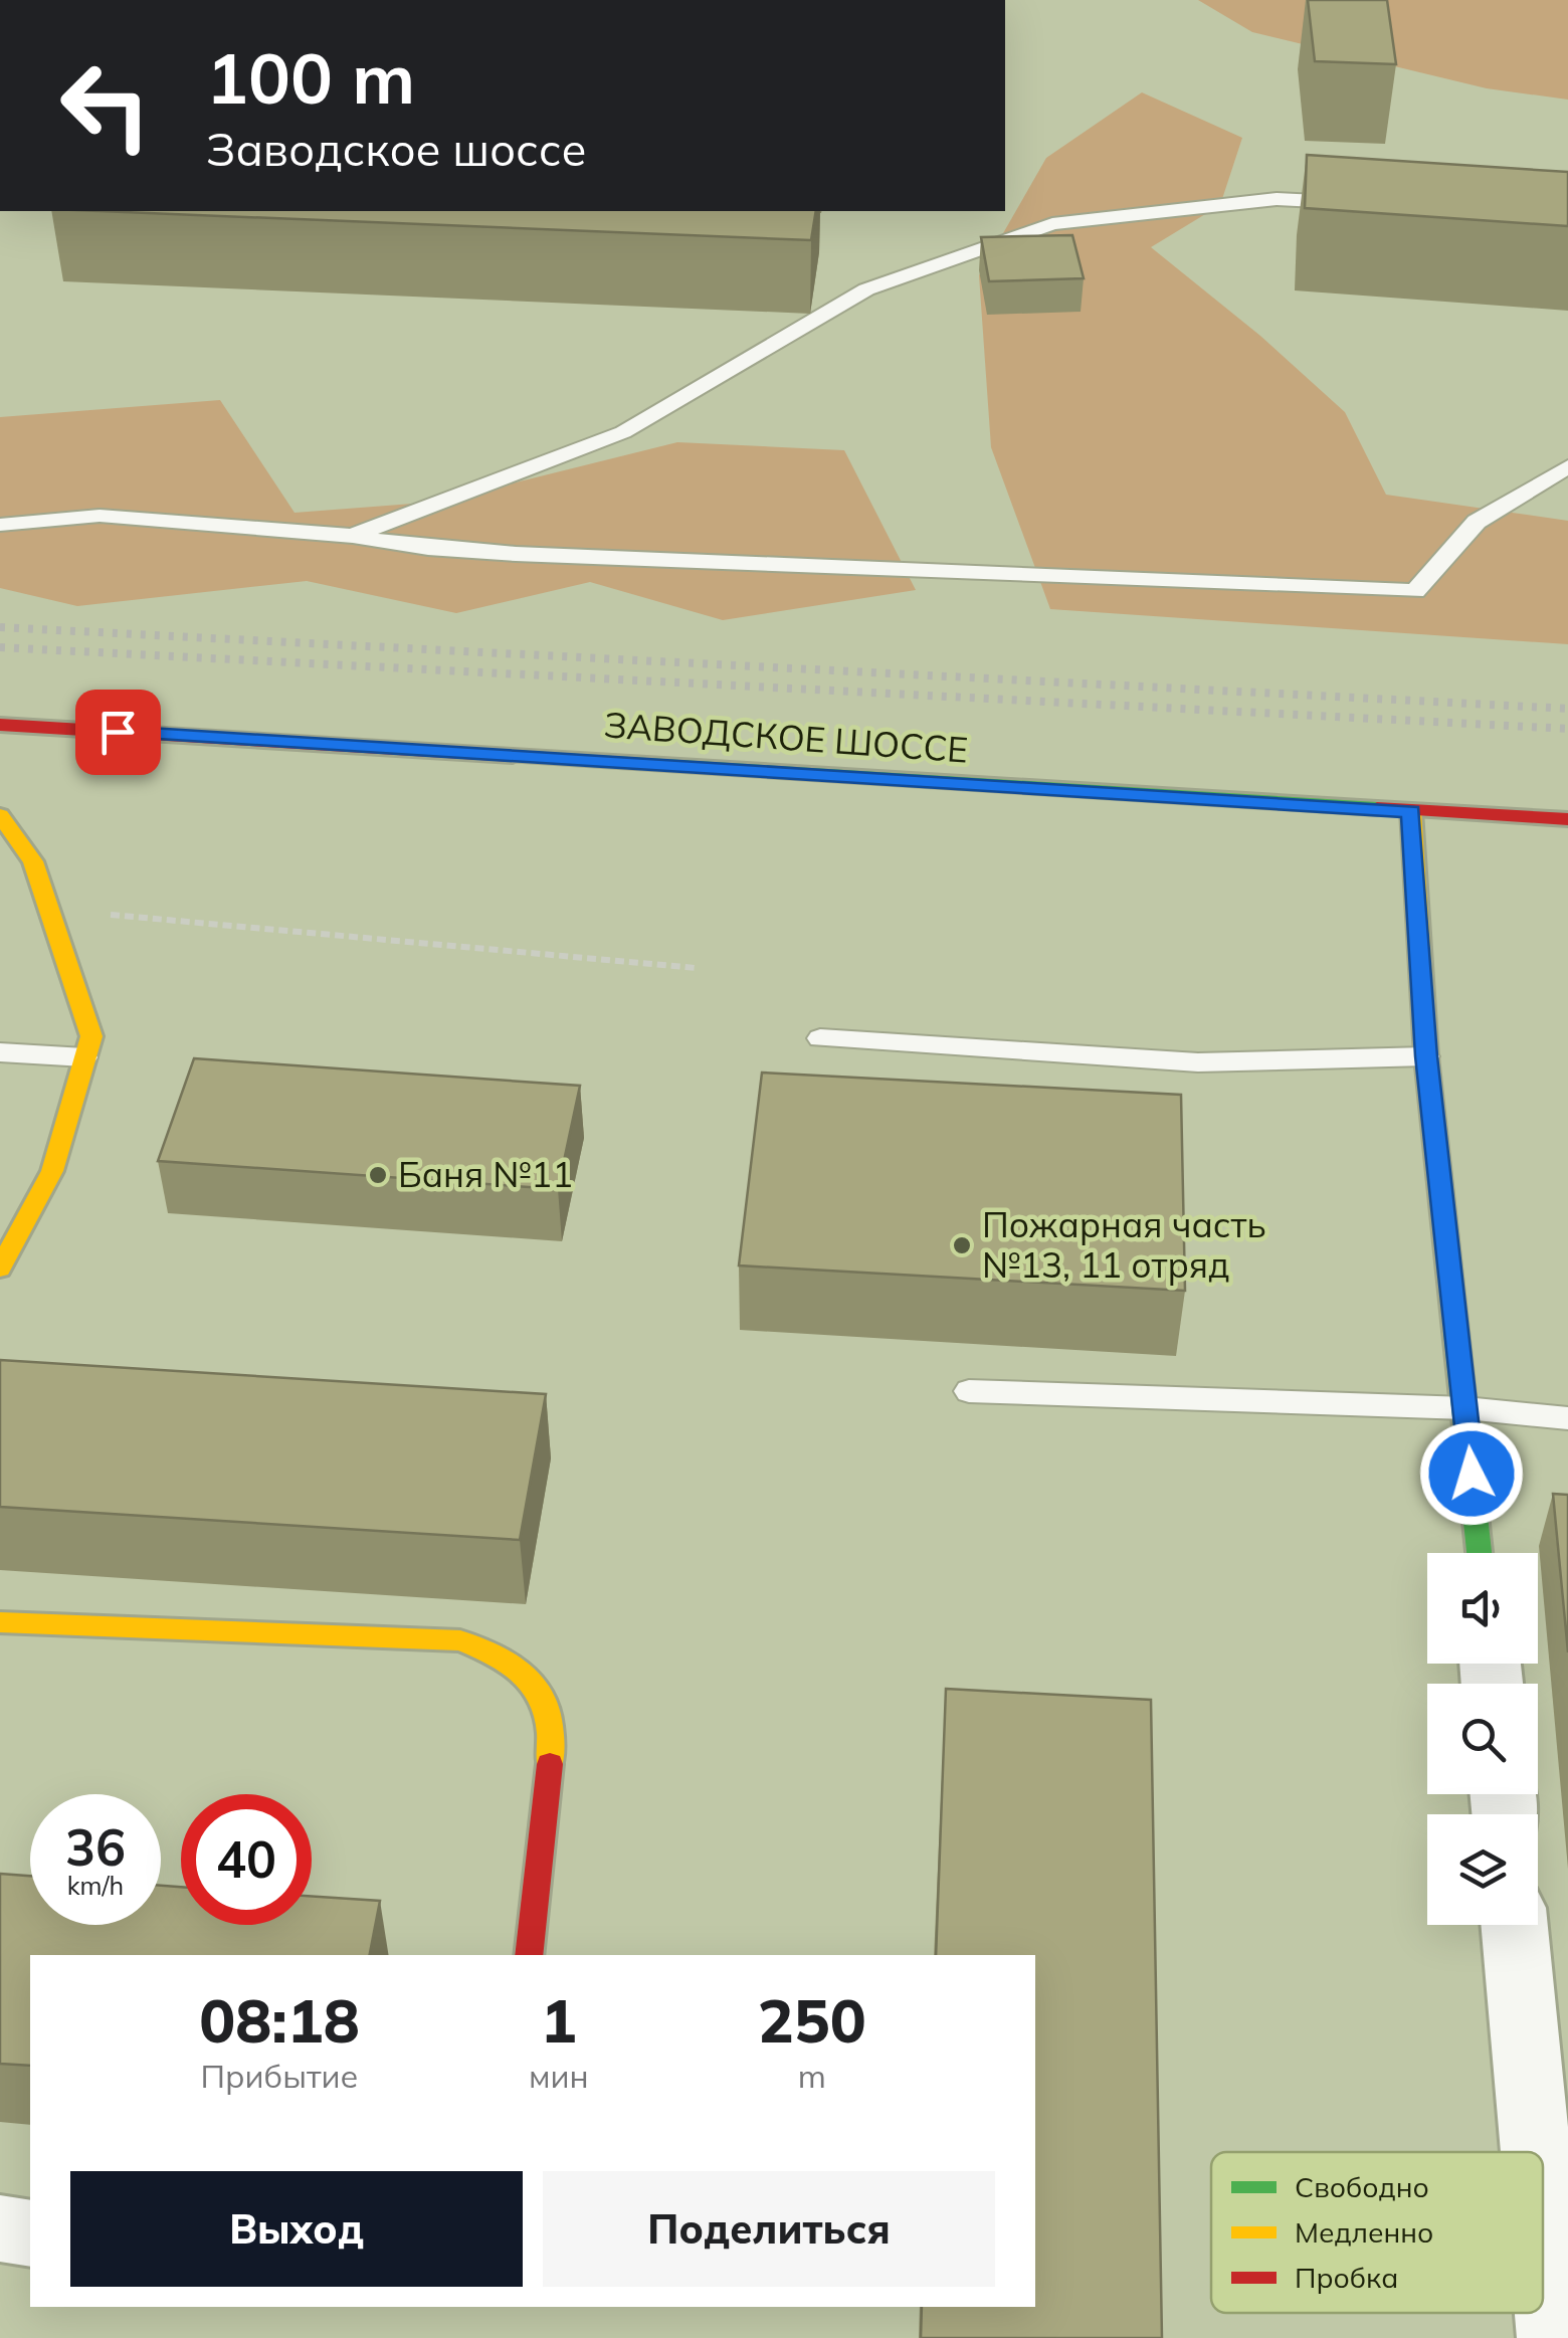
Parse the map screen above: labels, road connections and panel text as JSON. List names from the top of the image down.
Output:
{
  "streets": {
    "street": ["ЗАВОДСКОЕ ШОССЕ"]
  },
  "places": ["Баня №11", "Пожарная часть №13, 11 отряд"],
  "legend": ["Свободно", "Медленно", "Пробка"],
  "page": {
    "turn": ["100 m", "Заводское шоссе"],
    "speed": "36 km/h",
    "limit": "40",
    "eta": [
      "08:18",
      "Прибытие",
      "1",
      "мин",
      "250",
      "m"
    ],
    "buttons": ["Выход", "Поделиться"]
  }
}
